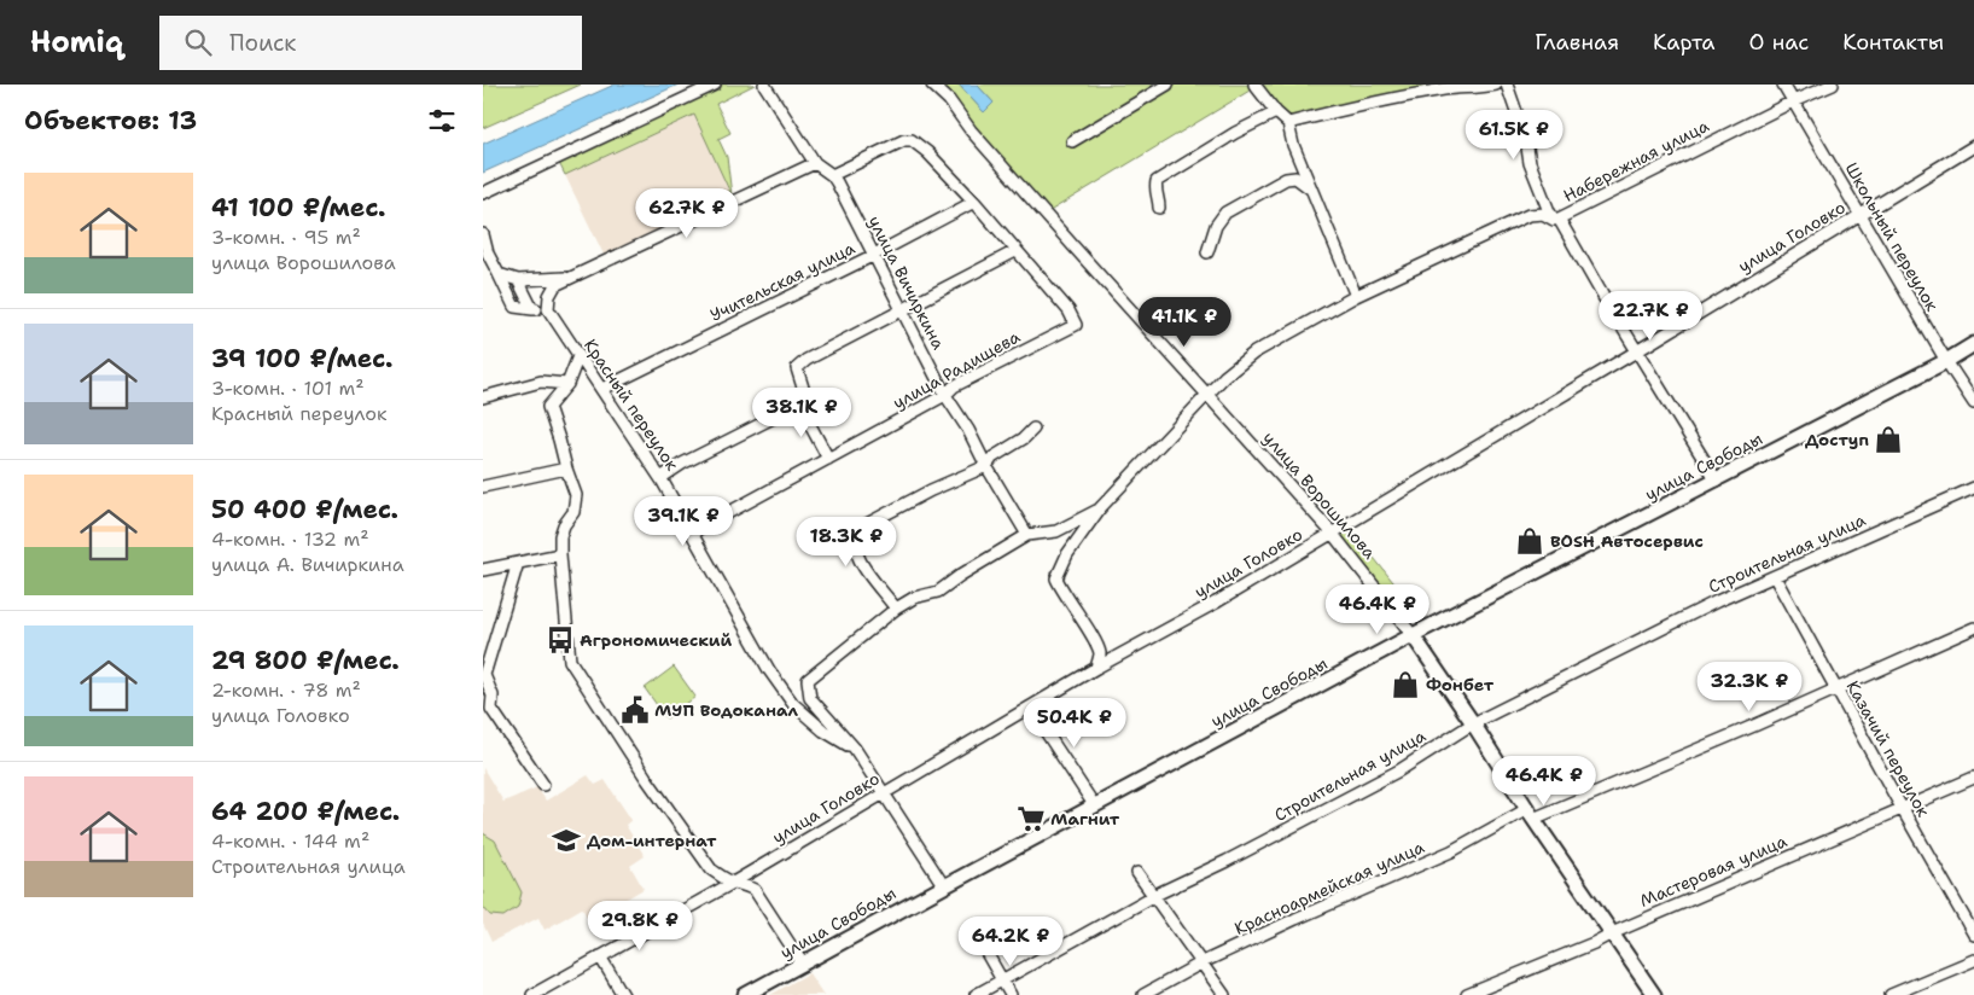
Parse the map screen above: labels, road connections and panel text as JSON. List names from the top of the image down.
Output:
{
  "streets": {
    "main road": ["улица Свободы", "улица Ворошилова"],
    "street": [
      "Набережная улица",
      "улица Головко",
      "Школьный переулок",
      "Учительская улица",
      "улица Вичиркина",
      "улица Радищева",
      "Красный переулок",
      "Строительная улица",
      "Казачий переулок",
      "Мастеровая улица",
      "Красноармейская улица"
    ]
  },
  "crossings": [
    ["Набережная улица", "улица Головко"],
    ["Набережная улица", "Школьный переулок"],
    ["Набережная улица", "улица Вичиркина"],
    ["Набережная улица", "Красный переулок"],
    ["Набережная улица", "улица Ворошилова"],
    ["улица Головко", "Школьный переулок"],
    ["улица Головко", "Красный переулок"],
    ["улица Головко", "улица Ворошилова"],
    ["Школьный переулок", "улица Свободы"],
    ["Учительская улица", "улица Вичиркина"],
    ["Учительская улица", "улица Радищева"],
    ["Учительская улица", "Красный переулок"],
    ["улица Вичиркина", "улица Радищева"],
    ["улица Радищева", "Красный переулок"],
    ["Красный переулок", "улица Свободы"],
    ["улица Свободы", "улица Ворошилова"],
    ["улица Ворошилова", "Строительная улица"],
    ["улица Ворошилова", "Мастеровая улица"],
    ["улица Ворошилова", "Красноармейская улица"],
    ["Строительная улица", "Казачий переулок"],
    ["Казачий переулок", "Мастеровая улица"],
    ["Казачий переулок", "Красноармейская улица"]
  ],
  "places": {
    "shop": ["Доступ", "BOSH Автосервис", "Фонбет"],
    "bus stop": ["Агрономический"],
    "public building": ["МУП Водоканал"],
    "supermarket": ["Магнит"],
    "school or university": ["Дом-интернат"]
  },
  "page": {
    "header": "Homiq",
    "search": "Поиск",
    "nav": [
      "Главная",
      "Карта",
      "О нас",
      "Контакты"
    ],
    "heading": "Объектов: 13",
    "price": [
      "61.5K ₽",
      "62.7K ₽",
      "22.7K ₽",
      "41.1K ₽",
      "38.1K ₽",
      "39.1K ₽",
      "18.3K ₽",
      "46.4K ₽",
      "32.3K ₽",
      "50.4K ₽",
      "46.4K ₽",
      "29.8K ₽",
      "64.2K ₽"
    ],
    "list": [
      {
        "name": "41 100 ₽/мес.",
        "note": "3-комн. · 95 m² · улица Ворошилова"
      },
      {
        "name": "39 100 ₽/мес.",
        "note": "3-комн. · 101 m² · Красный переулок"
      },
      {
        "name": "50 400 ₽/мес.",
        "note": "4-комн. · 132 m² · улица А. Вичиркина"
      },
      {
        "name": "29 800 ₽/мес.",
        "note": "2-комн. · 78 m² · улица Головко"
      },
      {
        "name": "64 200 ₽/мес.",
        "note": "4-комн. · 144 m² · Строительная улица"
      }
    ]
  }
}
